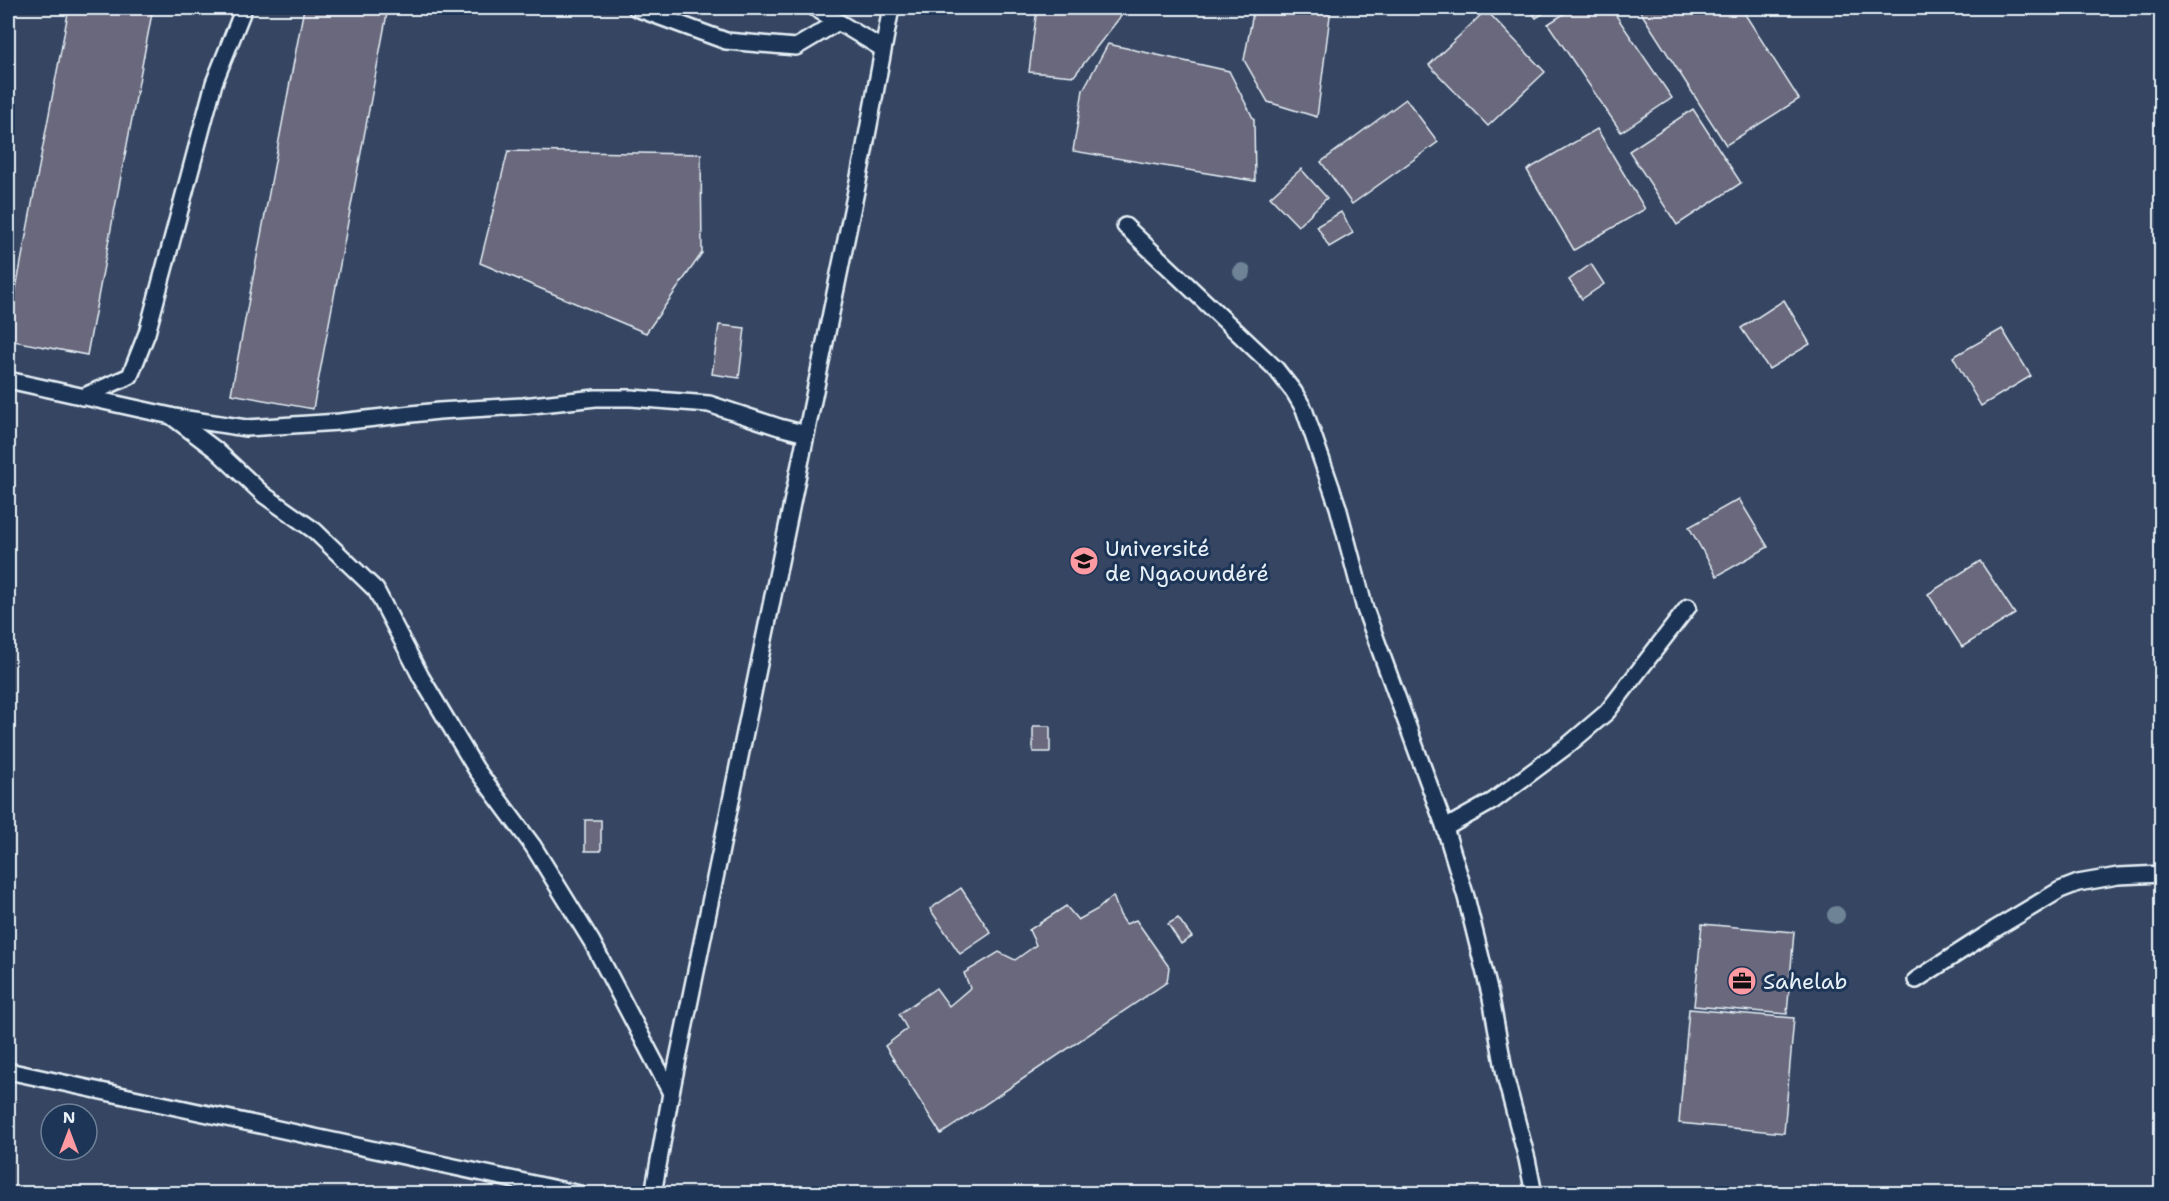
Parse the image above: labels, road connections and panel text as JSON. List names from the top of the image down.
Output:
{
  "places": {
    "school or university": ["Université de Ngaoundéré"],
    "office": ["Sahelab"]
  },
  "north": "top"
}
